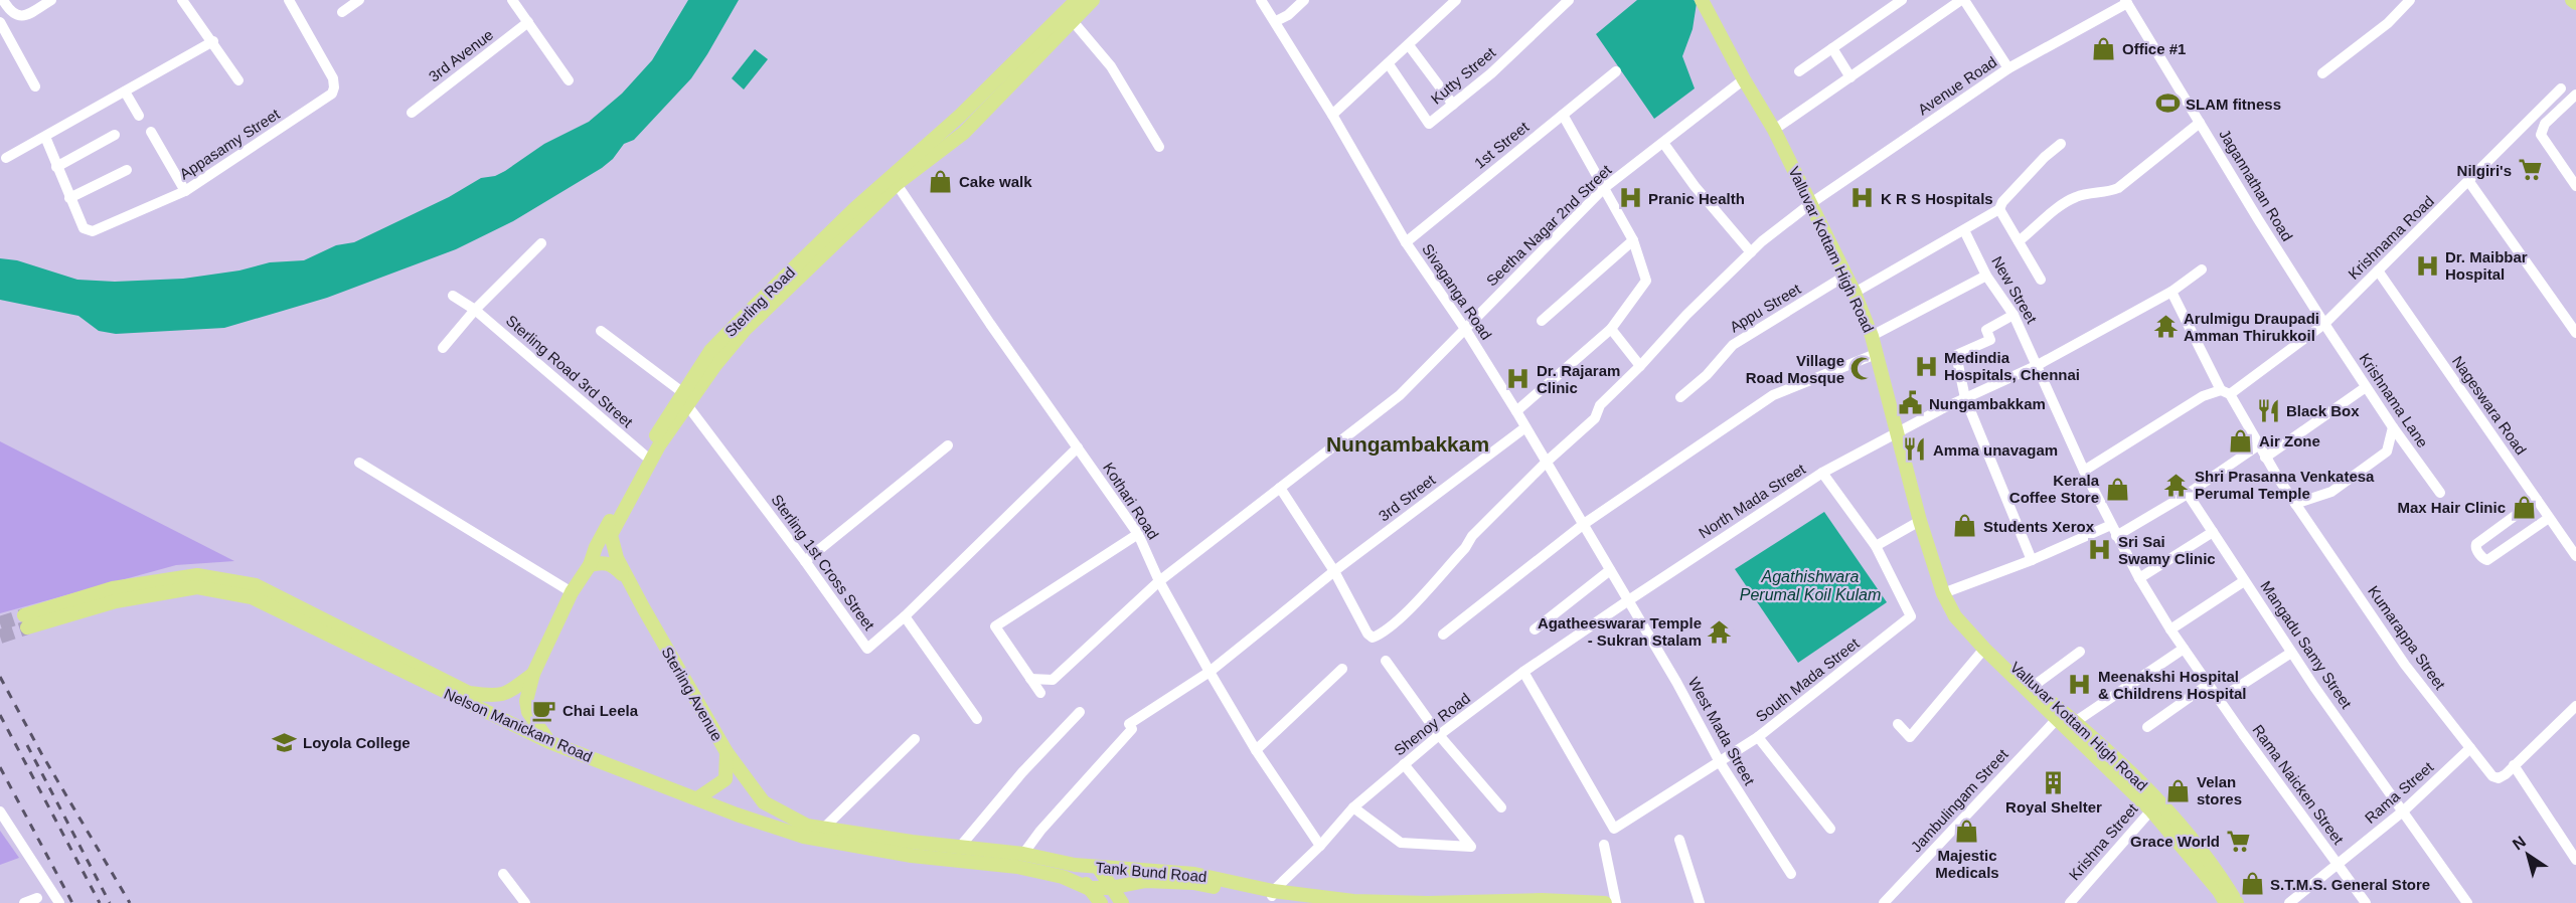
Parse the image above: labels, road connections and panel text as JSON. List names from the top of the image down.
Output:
{
  "streets": {
    "main road": [
      "Valluvar Kottam High Road",
      "Sterling Road",
      "Sterling Avenue",
      "Nelson Manickam Road",
      "Tank Bund Road"
    ],
    "street": [
      "3rd Avenue",
      "Kutty Street",
      "Avenue Road",
      "Appasamy Street",
      "1st Street",
      "Jagannathan Road",
      "Seetha Nagar 2nd Street",
      "Krishnama Road",
      "New Street",
      "Sivaganga Road",
      "Appu Street",
      "Sterling Road 3rd Street",
      "Krishnama Lane",
      "Nageswara Road",
      "3rd Street",
      "Kothari Road",
      "North Mada Street",
      "Sterling 1st Cross Street",
      "Kumarappa Street",
      "Mangadu Samy Street",
      "South Mada Street",
      "Shenoy Road",
      "West Mada Street",
      "Rama Naicken Street",
      "Rama Street",
      "Jambulingam Street",
      "Krishna Street"
    ]
  },
  "crossings": [
    ["Avenue Road", "Jagannathan Road"],
    ["Avenue Road", "Valluvar Kottam High Road"],
    ["Avenue Road", "Sivaganga Road"],
    ["Avenue Road", "3rd Street"],
    ["1st Street", "Sivaganga Road"],
    ["Jagannathan Road", "Krishnama Road"],
    ["Jagannathan Road", "Krishnama Lane"],
    ["Seetha Nagar 2nd Street", "Valluvar Kottam High Road"],
    ["Seetha Nagar 2nd Street", "Sivaganga Road"],
    ["Seetha Nagar 2nd Street", "Kothari Road"],
    ["Krishnama Road", "Krishnama Lane"],
    ["Krishnama Road", "Nageswara Road"],
    ["Krishnama Road", "Kumarappa Street"],
    ["Krishnama Road", "Rama Naicken Street"],
    ["Valluvar Kottam High Road", "Appu Street"],
    ["Valluvar Kottam High Road", "North Mada Street"],
    ["Valluvar Kottam High Road", "Jambulingam Street"],
    ["Valluvar Kottam High Road", "Krishna Street"],
    ["New Street", "North Mada Street"],
    ["New Street", "Rama Naicken Street"],
    ["Sivaganga Road", "3rd Street"],
    ["Sivaganga Road", "North Mada Street"],
    ["Sivaganga Road", "Shenoy Road"],
    ["Sivaganga Road", "West Mada Street"],
    ["Sterling Road", "Sterling Road 3rd Street"],
    ["Sterling Road", "Kothari Road"],
    ["Sterling Road", "Sterling 1st Cross Street"],
    ["Sterling Road", "Sterling Avenue"],
    ["Sterling Road", "Nelson Manickam Road"],
    ["3rd Street", "Kothari Road"],
    ["3rd Street", "Tank Bund Road"],
    ["Kothari Road", "Sterling 1st Cross Street"],
    ["Kothari Road", "Shenoy Road"],
    ["North Mada Street", "Kumarappa Street"],
    ["North Mada Street", "Shenoy Road"],
    ["North Mada Street", "West Mada Street"],
    ["North Mada Street", "Rama Naicken Street"],
    ["Kumarappa Street", "Rama Street"],
    ["Mangadu Samy Street", "Rama Street"],
    ["South Mada Street", "Shenoy Road"],
    ["South Mada Street", "West Mada Street"],
    ["Sterling Avenue", "Nelson Manickam Road"],
    ["Sterling Avenue", "Tank Bund Road"],
    ["Shenoy Road", "West Mada Street"],
    ["Shenoy Road", "Tank Bund Road"],
    ["Nelson Manickam Road", "Tank Bund Road"],
    ["Rama Naicken Street", "Rama Street"]
  ],
  "districts": ["Nungambakkam"],
  "water": ["Agathishwara Perumal Koil Kulam"],
  "places": {
    "shop": [
      "Office #1",
      "Cake walk",
      "Air Zone",
      "Kerala Coffee Store",
      "Max Hair Clinic",
      "Students Xerox",
      "Velan stores",
      "Majestic Medicals",
      "S.T.M.S. General Store"
    ],
    "sports": ["SLAM fitness"],
    "supermarket": ["Nilgiri's", "Grace World"],
    "hospital": [
      "Pranic Health",
      "K R S Hospitals",
      "Dr. Maibbar Hospital",
      "Medindia Hospitals, Chennai",
      "Dr. Rajaram Clinic",
      "Sri Sai Swamy Clinic",
      "Meenakshi Hospital & Childrens Hospital"
    ],
    "temple": ["Arulmigu Draupadi Amman Thirukkoil", "Shri Prasanna Venkatesa Perumal Temple", "Agatheeswarar Temple - Sukran Stalam"],
    "mosque": ["Village Road Mosque"],
    "public building": ["Nungambakkam"],
    "restaurant": ["Black Box", "Amma unavagam"],
    "cafe": ["Chai Leela"],
    "school or university": ["Loyola College"],
    "building": ["Royal Shelter"]
  },
  "north": "top left"
}
